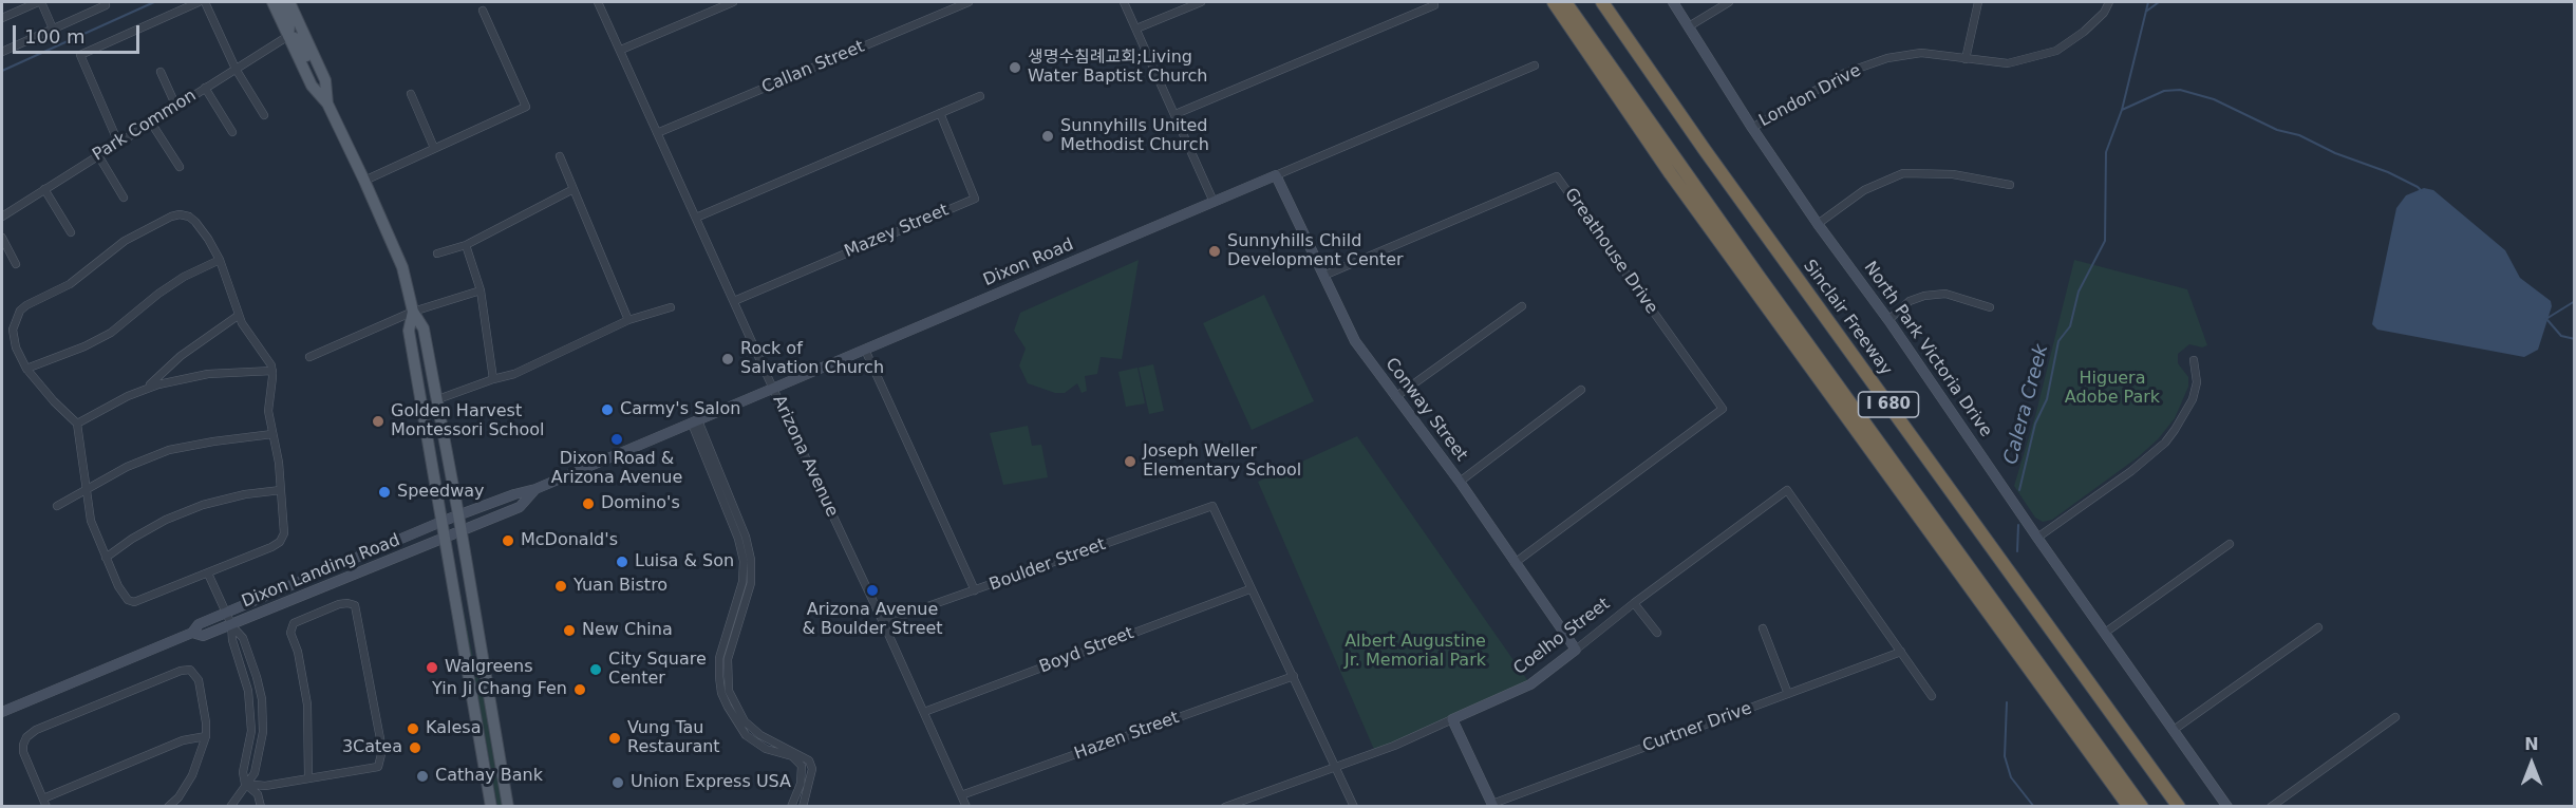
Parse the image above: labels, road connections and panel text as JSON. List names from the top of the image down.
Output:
{
  "streets": {
    "highway": ["Sinclair Freeway", "I 680"],
    "street": [
      "Callan Street",
      "London Drive",
      "Park Common",
      "Mazey Street",
      "Greathouse Drive",
      "Dixon Road",
      "North Park Victoria Drive",
      "Conway Street",
      "Arizona Avenue",
      "Boulder Street",
      "Dixon Landing Road",
      "Coelho Street",
      "Boyd Street",
      "Curtner Drive",
      "Hazen Street"
    ]
  },
  "crossings": [
    ["Callan Street", "Arizona Avenue"],
    ["London Drive", "North Park Victoria Drive"],
    ["Mazey Street", "Arizona Avenue"],
    ["Greathouse Drive", "Conway Street"],
    ["Dixon Road", "Conway Street"],
    ["Dixon Road", "Arizona Avenue"],
    ["Dixon Road", "Dixon Landing Road"],
    ["Conway Street", "Coelho Street"],
    ["Arizona Avenue", "Boulder Street"],
    ["Arizona Avenue", "Boyd Street"],
    ["Arizona Avenue", "Hazen Street"],
    ["Boulder Street", "Boyd Street"],
    ["Coelho Street", "Curtner Drive"]
  ],
  "water": ["Calera Creek"],
  "parks": ["Higuera Adobe Park", "Albert Augustine Jr. Memorial Park"],
  "places": [
    "생명수침례교회;Living Water Baptist Church",
    "Sunnyhills United Methodist Church",
    "Sunnyhills Child Development Center",
    "Rock of Salvation Church",
    "Carmy's Salon",
    "Golden Harvest Montessori School",
    "Dixon Road & Arizona Avenue",
    "Joseph Weller Elementary School",
    "Speedway",
    "Domino's",
    "McDonald's",
    "Luisa & Son",
    "Yuan Bistro",
    "Arizona Avenue & Boulder Street",
    "New China",
    "Walgreens",
    "City Square Center",
    "Yin Ji Chang Fen",
    "Kalesa",
    "Vung Tau Restaurant",
    "3Catea",
    "Cathay Bank",
    "Union Express USA"
  ],
  "scale_bar": "100 m",
  "north": "top"
}
